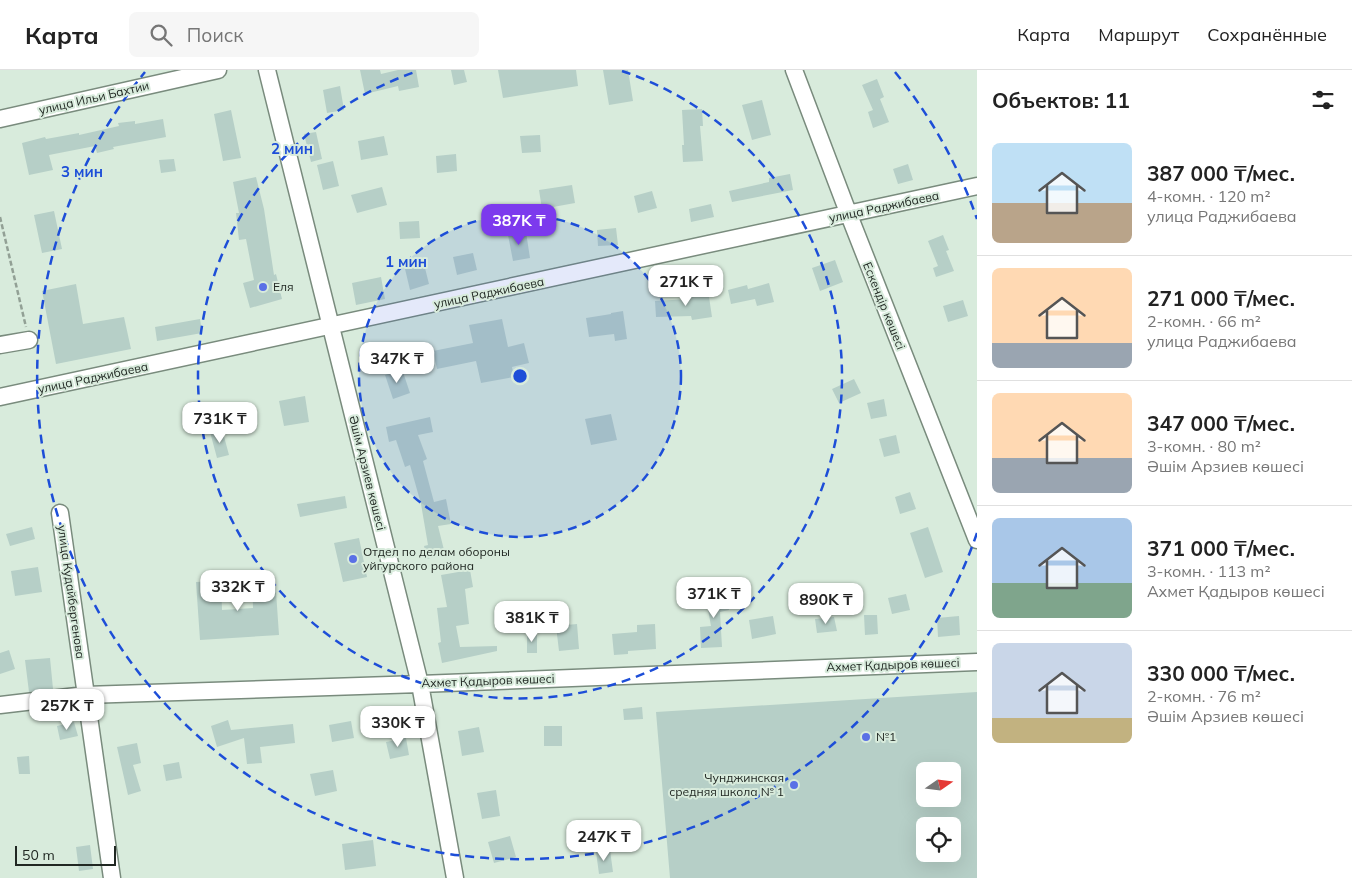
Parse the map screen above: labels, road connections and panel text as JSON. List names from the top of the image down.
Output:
{
  "streets": {
    "street": [
      "улица Ильи Бахтии",
      "улица Раджибаева",
      "Ескендір көшесі",
      "Әшім Арзиев көшесі",
      "улица Кудайбергенова",
      "Ахмет Қадыров көшесі"
    ]
  },
  "crossings": [
    ["улица Раджибаева", "Ескендір көшесі"],
    ["улица Раджибаева", "Әшім Арзиев көшесі"],
    ["Әшім Арзиев көшесі", "Ахмет Қадыров көшесі"],
    ["улица Кудайбергенова", "Ахмет Қадыров көшесі"]
  ],
  "places": [
    "Еля",
    "Отдел по делам обороны уйгурского района",
    "№1",
    "Чунджинская средняя школа № 1"
  ],
  "scale_bar": "50 m",
  "north": "right",
  "page": {
    "header": "Карта",
    "search": "Поиск",
    "nav": ["Карта", "Маршрут", "Сохранённые"],
    "heading": "Объектов: 11",
    "list": [
      {
        "name": "387 000 ₸/мес.",
        "note": "4-комн. · 120 m² · улица Раджибаева"
      },
      {
        "name": "271 000 ₸/мес.",
        "note": "2-комн. · 66 m² · улица Раджибаева"
      },
      {
        "name": "347 000 ₸/мес.",
        "note": "3-комн. · 80 m² · Әшім Арзиев көшесі"
      },
      {
        "name": "371 000 ₸/мес.",
        "note": "3-комн. · 113 m² · Ахмет Қадыров көшесі"
      },
      {
        "name": "330 000 ₸/мес.",
        "note": "2-комн. · 76 m² · Әшім Арзиев көшесі"
      }
    ],
    "price": [
      "387K ₸",
      "271K ₸",
      "347K ₸",
      "731K ₸",
      "332K ₸",
      "371K ₸",
      "890K ₸",
      "381K ₸",
      "257K ₸",
      "330K ₸",
      "247K ₸"
    ],
    "scale": "50 m"
  },
  "rings": ["2 мин", "3 мин", "1 мин"]
}
